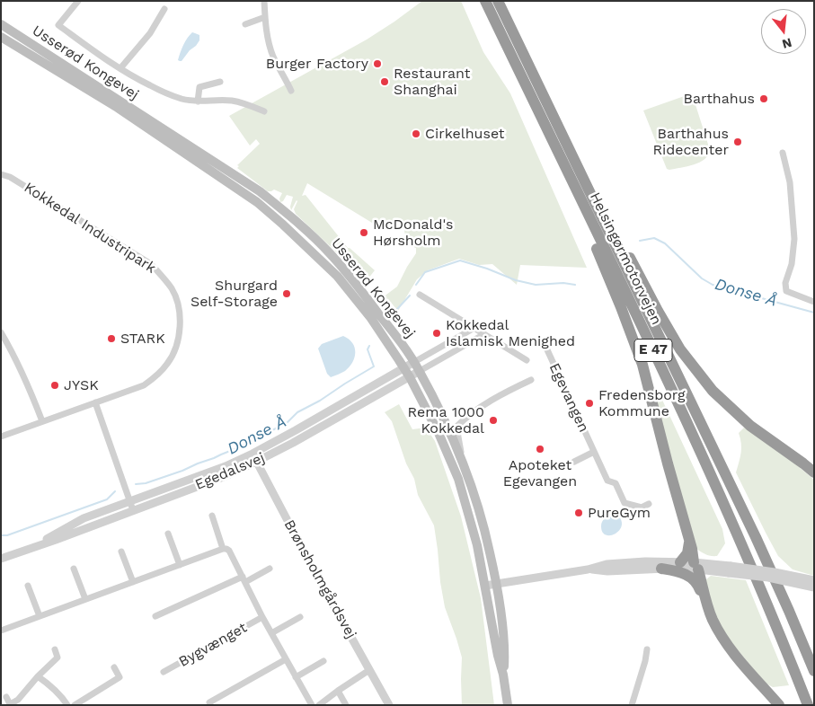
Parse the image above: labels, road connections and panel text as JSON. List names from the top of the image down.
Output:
{
  "streets": {
    "highway": ["Helsingørmotorvejen", "E 47"],
    "main road": ["Usserød Kongevej"],
    "street": [
      "Kokkedal Industripark",
      "Egevangen",
      "Egedalsvej",
      "Brønsholmgårdsvej",
      "Bygvænget"
    ]
  },
  "crossings": [
    ["Usserød Kongevej", "Egevangen"],
    ["Usserød Kongevej", "Egedalsvej"],
    ["Egedalsvej", "Brønsholmgårdsvej"]
  ],
  "water": ["Donse Å"],
  "places": [
    "Burger Factory",
    "Restaurant Shanghai",
    "Barthahus",
    "Cirkelhuset",
    "Barthahus Ridecenter",
    "McDonald's Hørsholm",
    "Shurgard Self-Storage",
    "Kokkedal Islamisk Menighed",
    "STARK",
    "JYSK",
    "Fredensborg Kommune",
    "Rema 1000 Kokkedal",
    "Apoteket Egevangen",
    "PureGym"
  ],
  "north": "bottom"
}
